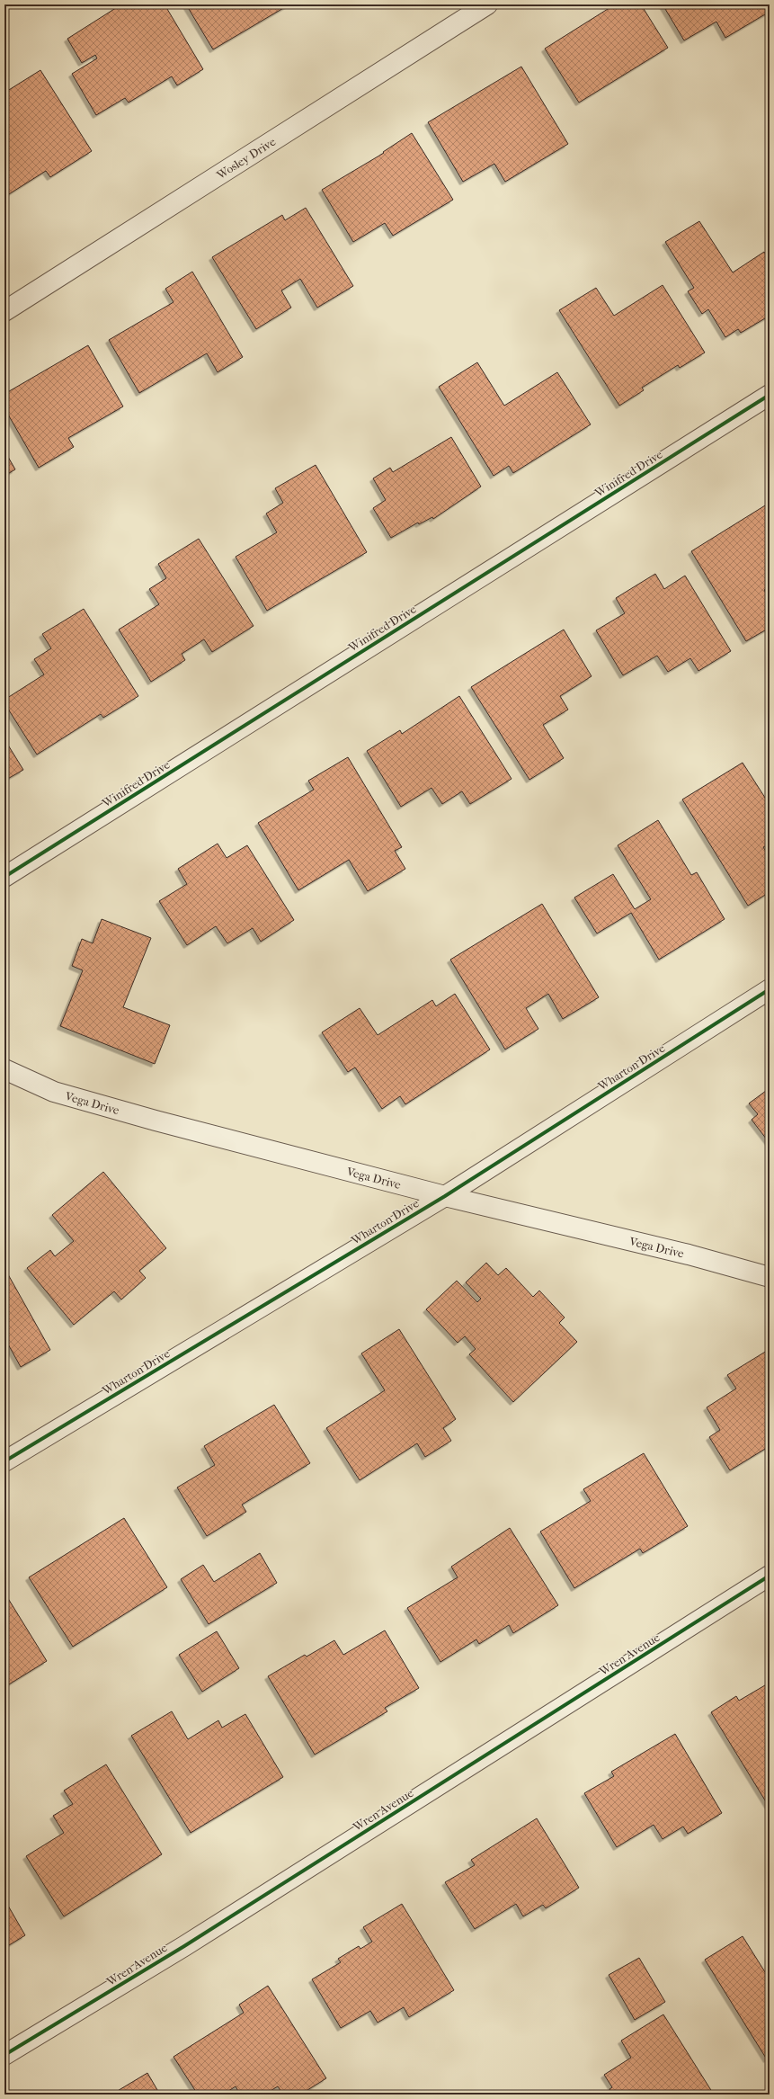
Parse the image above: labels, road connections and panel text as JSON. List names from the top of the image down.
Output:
{
  "streets": {
    "street": [
      "Wosley Drive",
      "Winifred Drive",
      "Wharton Drive",
      "Vega Drive",
      "Wren Avenue"
    ]
  },
  "crossings": [
    ["Wharton Drive", "Vega Drive"]
  ]
}
